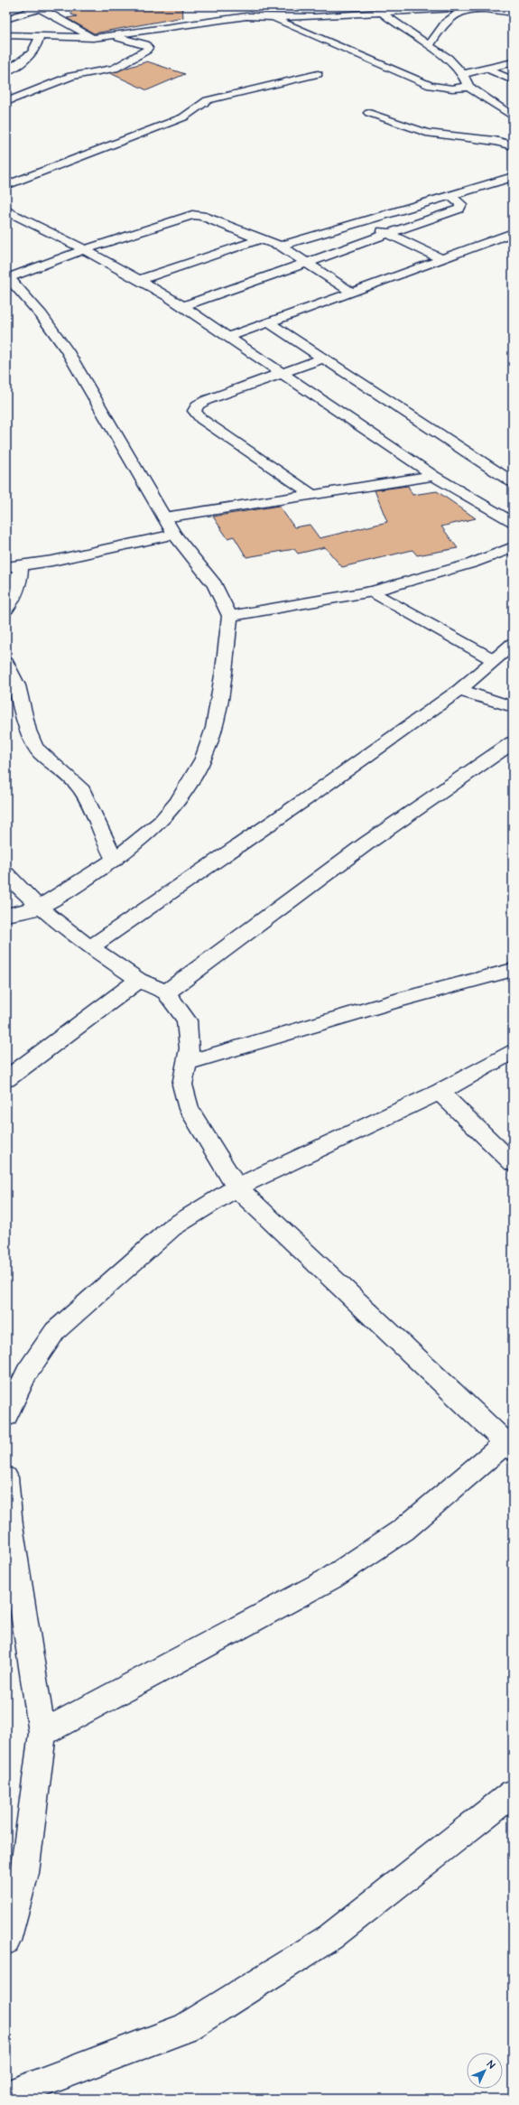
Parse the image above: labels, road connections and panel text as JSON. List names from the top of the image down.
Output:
{
  "north": "top right"
}
